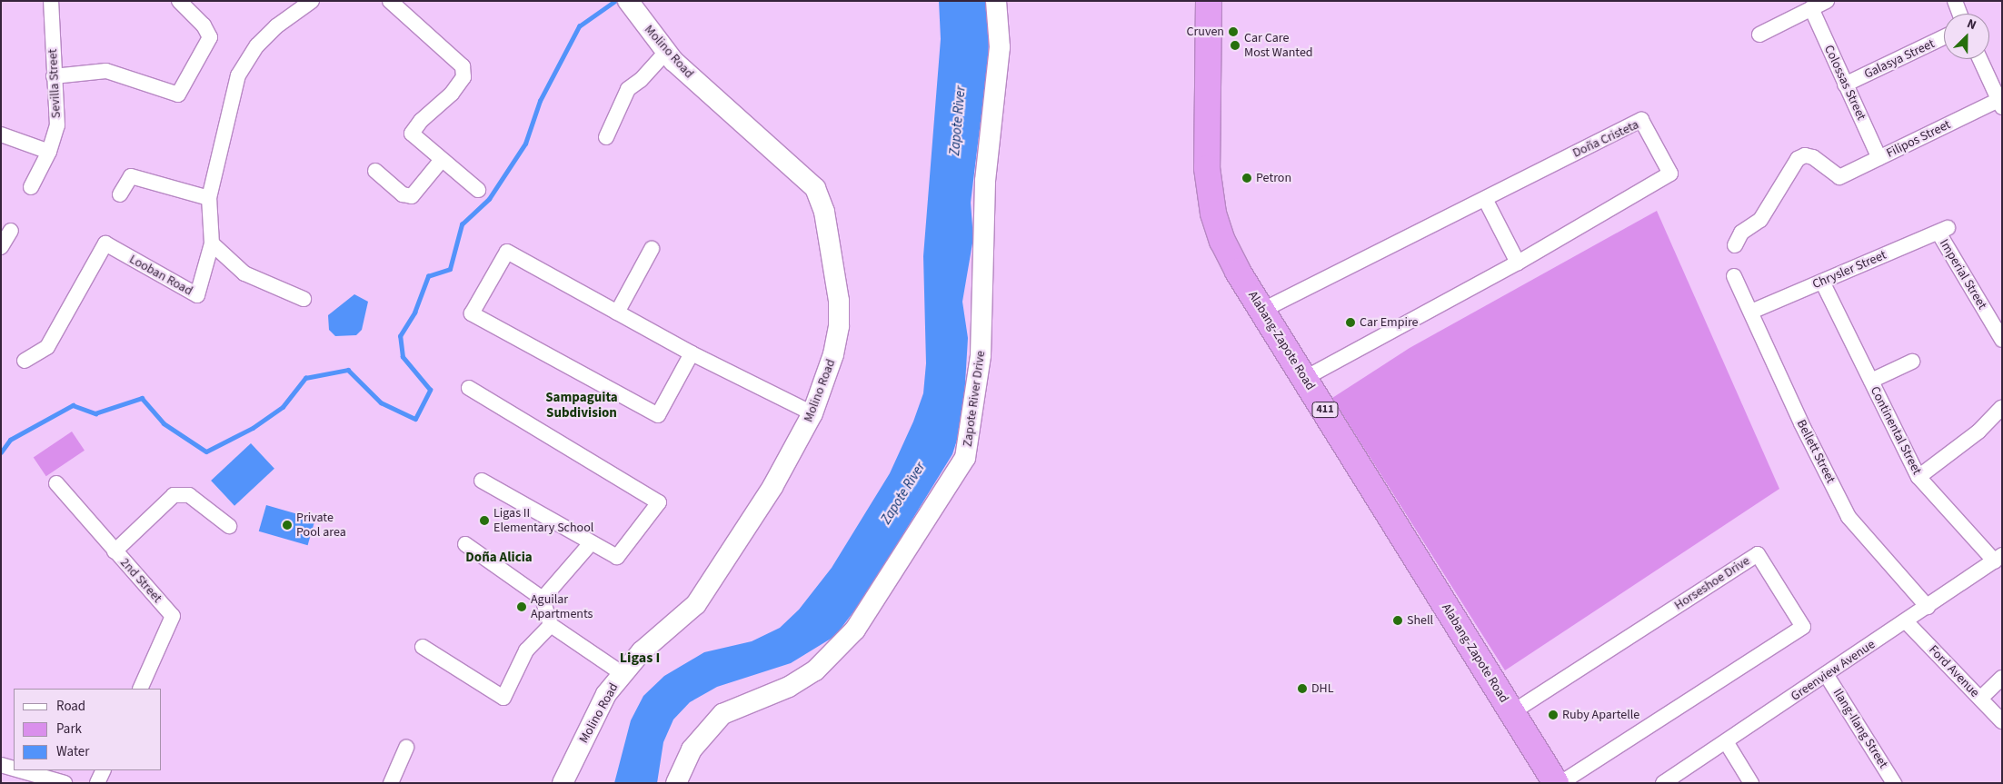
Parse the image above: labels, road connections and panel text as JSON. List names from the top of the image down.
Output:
{
  "streets": {
    "highway": ["Alabang-Zapote Road", "411"],
    "main road": ["Molino Road", "Zapote River Drive"],
    "street": [
      "Galasya Street",
      "Colossas Street",
      "Sevilla Street",
      "Doña Cristeta",
      "Filipos Street",
      "Chrysler Street",
      "Imperial Street",
      "Looban Road",
      "Continental Street",
      "Bellett Street",
      "2nd Street",
      "Horseshoe Drive",
      "Greenview Avenue",
      "Ford Avenue",
      "Ilang-Ilang Street"
    ]
  },
  "crossings": [
    ["Galasya Street", "Colossas Street"],
    ["Colossas Street", "Filipos Street"],
    ["Doña Cristeta", "Alabang-Zapote Road"],
    ["Chrysler Street", "Imperial Street"],
    ["Chrysler Street", "Continental Street"],
    ["Chrysler Street", "Bellett Street"],
    ["Alabang-Zapote Road", "Horseshoe Drive"],
    ["Continental Street", "Greenview Avenue"],
    ["Bellett Street", "Greenview Avenue"],
    ["Greenview Avenue", "Ford Avenue"],
    ["Greenview Avenue", "Ilang-Ilang Street"]
  ],
  "districts": ["Sampaguita Subdivision", "Doña Alicia", "Ligas I"],
  "water": ["Zapote River"],
  "places": [
    "Cruven",
    "Car Care Most Wanted",
    "Petron",
    "Car Empire",
    "Ligas II Elementary School",
    "Private Pool area",
    "Aguilar Apartments",
    "Shell",
    "DHL",
    "Ruby Apartelle"
  ],
  "legend": ["Road", "Park", "Water"],
  "north": "top right"
}
